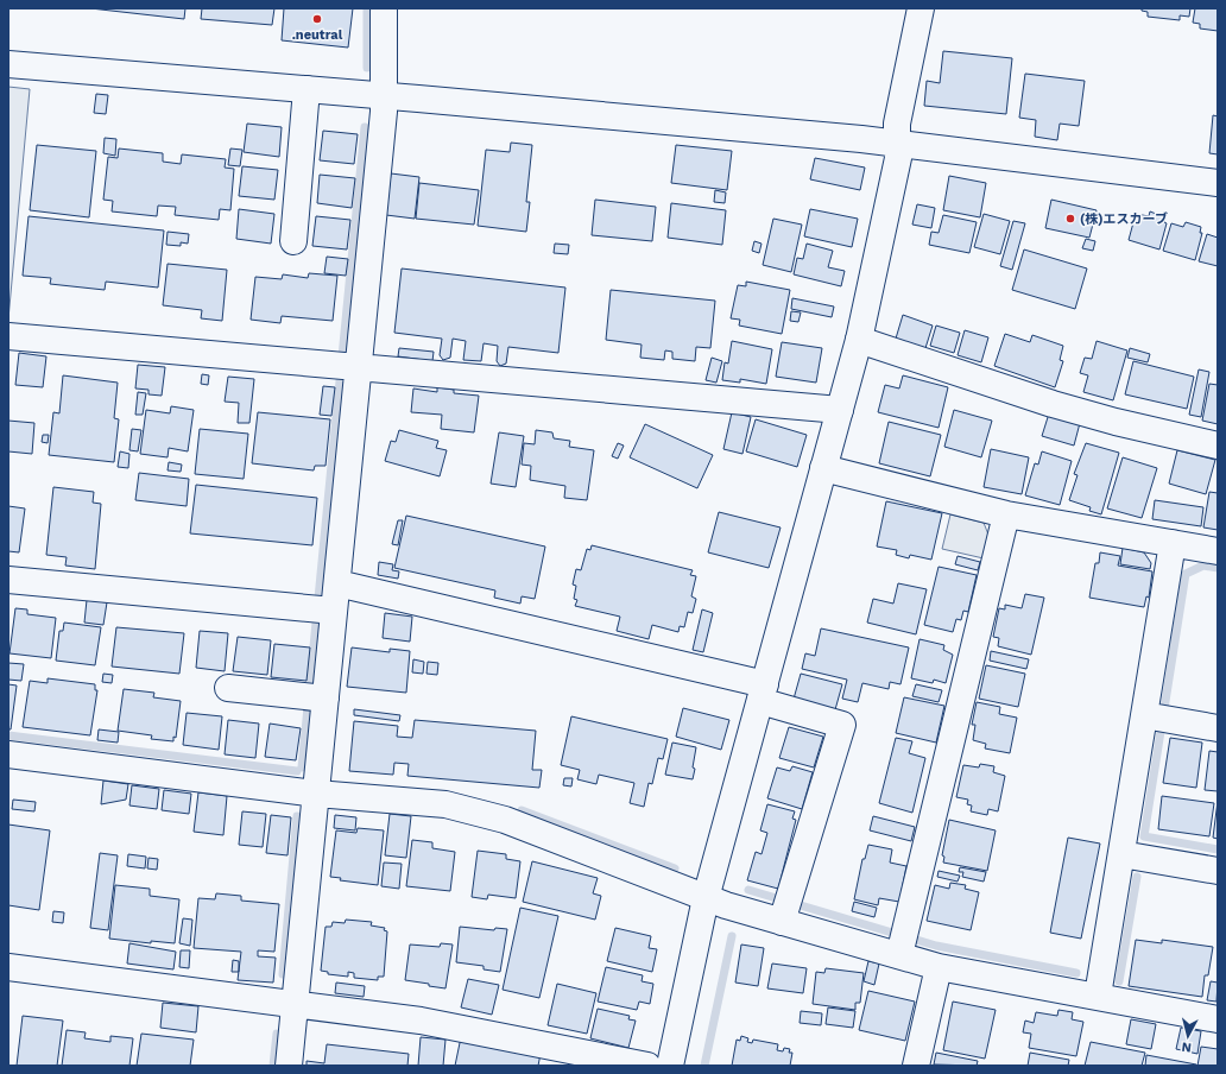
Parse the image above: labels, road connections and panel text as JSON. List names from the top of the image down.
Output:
{
  "places": [".neutral", "(株)エスカーブ"],
  "north": "bottom"
}
